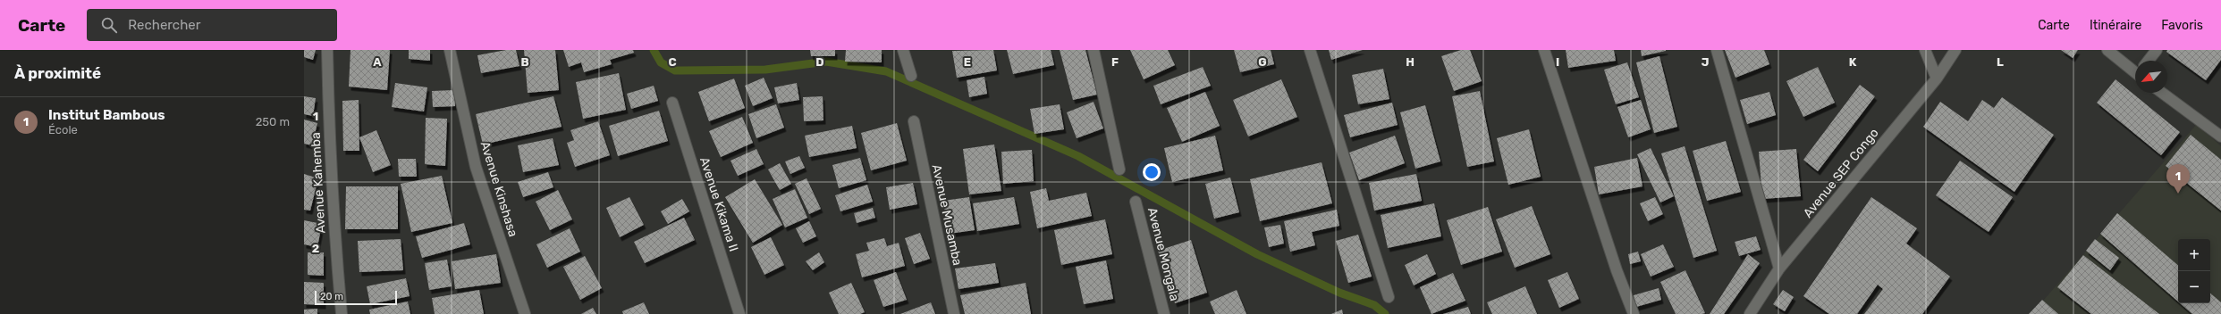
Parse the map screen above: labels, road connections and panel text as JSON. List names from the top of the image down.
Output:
{
  "streets": {
    "street": [
      "Avenue SEP Congo",
      "Avenue Kahemba",
      "Avenue Kinshasa",
      "Avenue Kikama II",
      "Avenue Musamba",
      "Avenue Mongala"
    ]
  },
  "scale_bar": "20 m",
  "north": "bottom left",
  "page": {
    "header": "Carte",
    "search": "Rechercher",
    "nav": ["Carte", "Itinéraire", "Favoris"],
    "heading": "À proximité",
    "list": [
      {
        "mark": "1",
        "name": "Institut Bambous",
        "note": "École",
        "value": "250 m"
      }
    ],
    "pins": "1",
    "map_buttons": ["+", "−"],
    "scale": "20 m"
  },
  "grid": {
    "columns": [
      "A",
      "B",
      "C",
      "D",
      "E",
      "F",
      "G",
      "H",
      "I",
      "J",
      "K",
      "L"
    ],
    "rows": ["1", "2"]
  }
}
